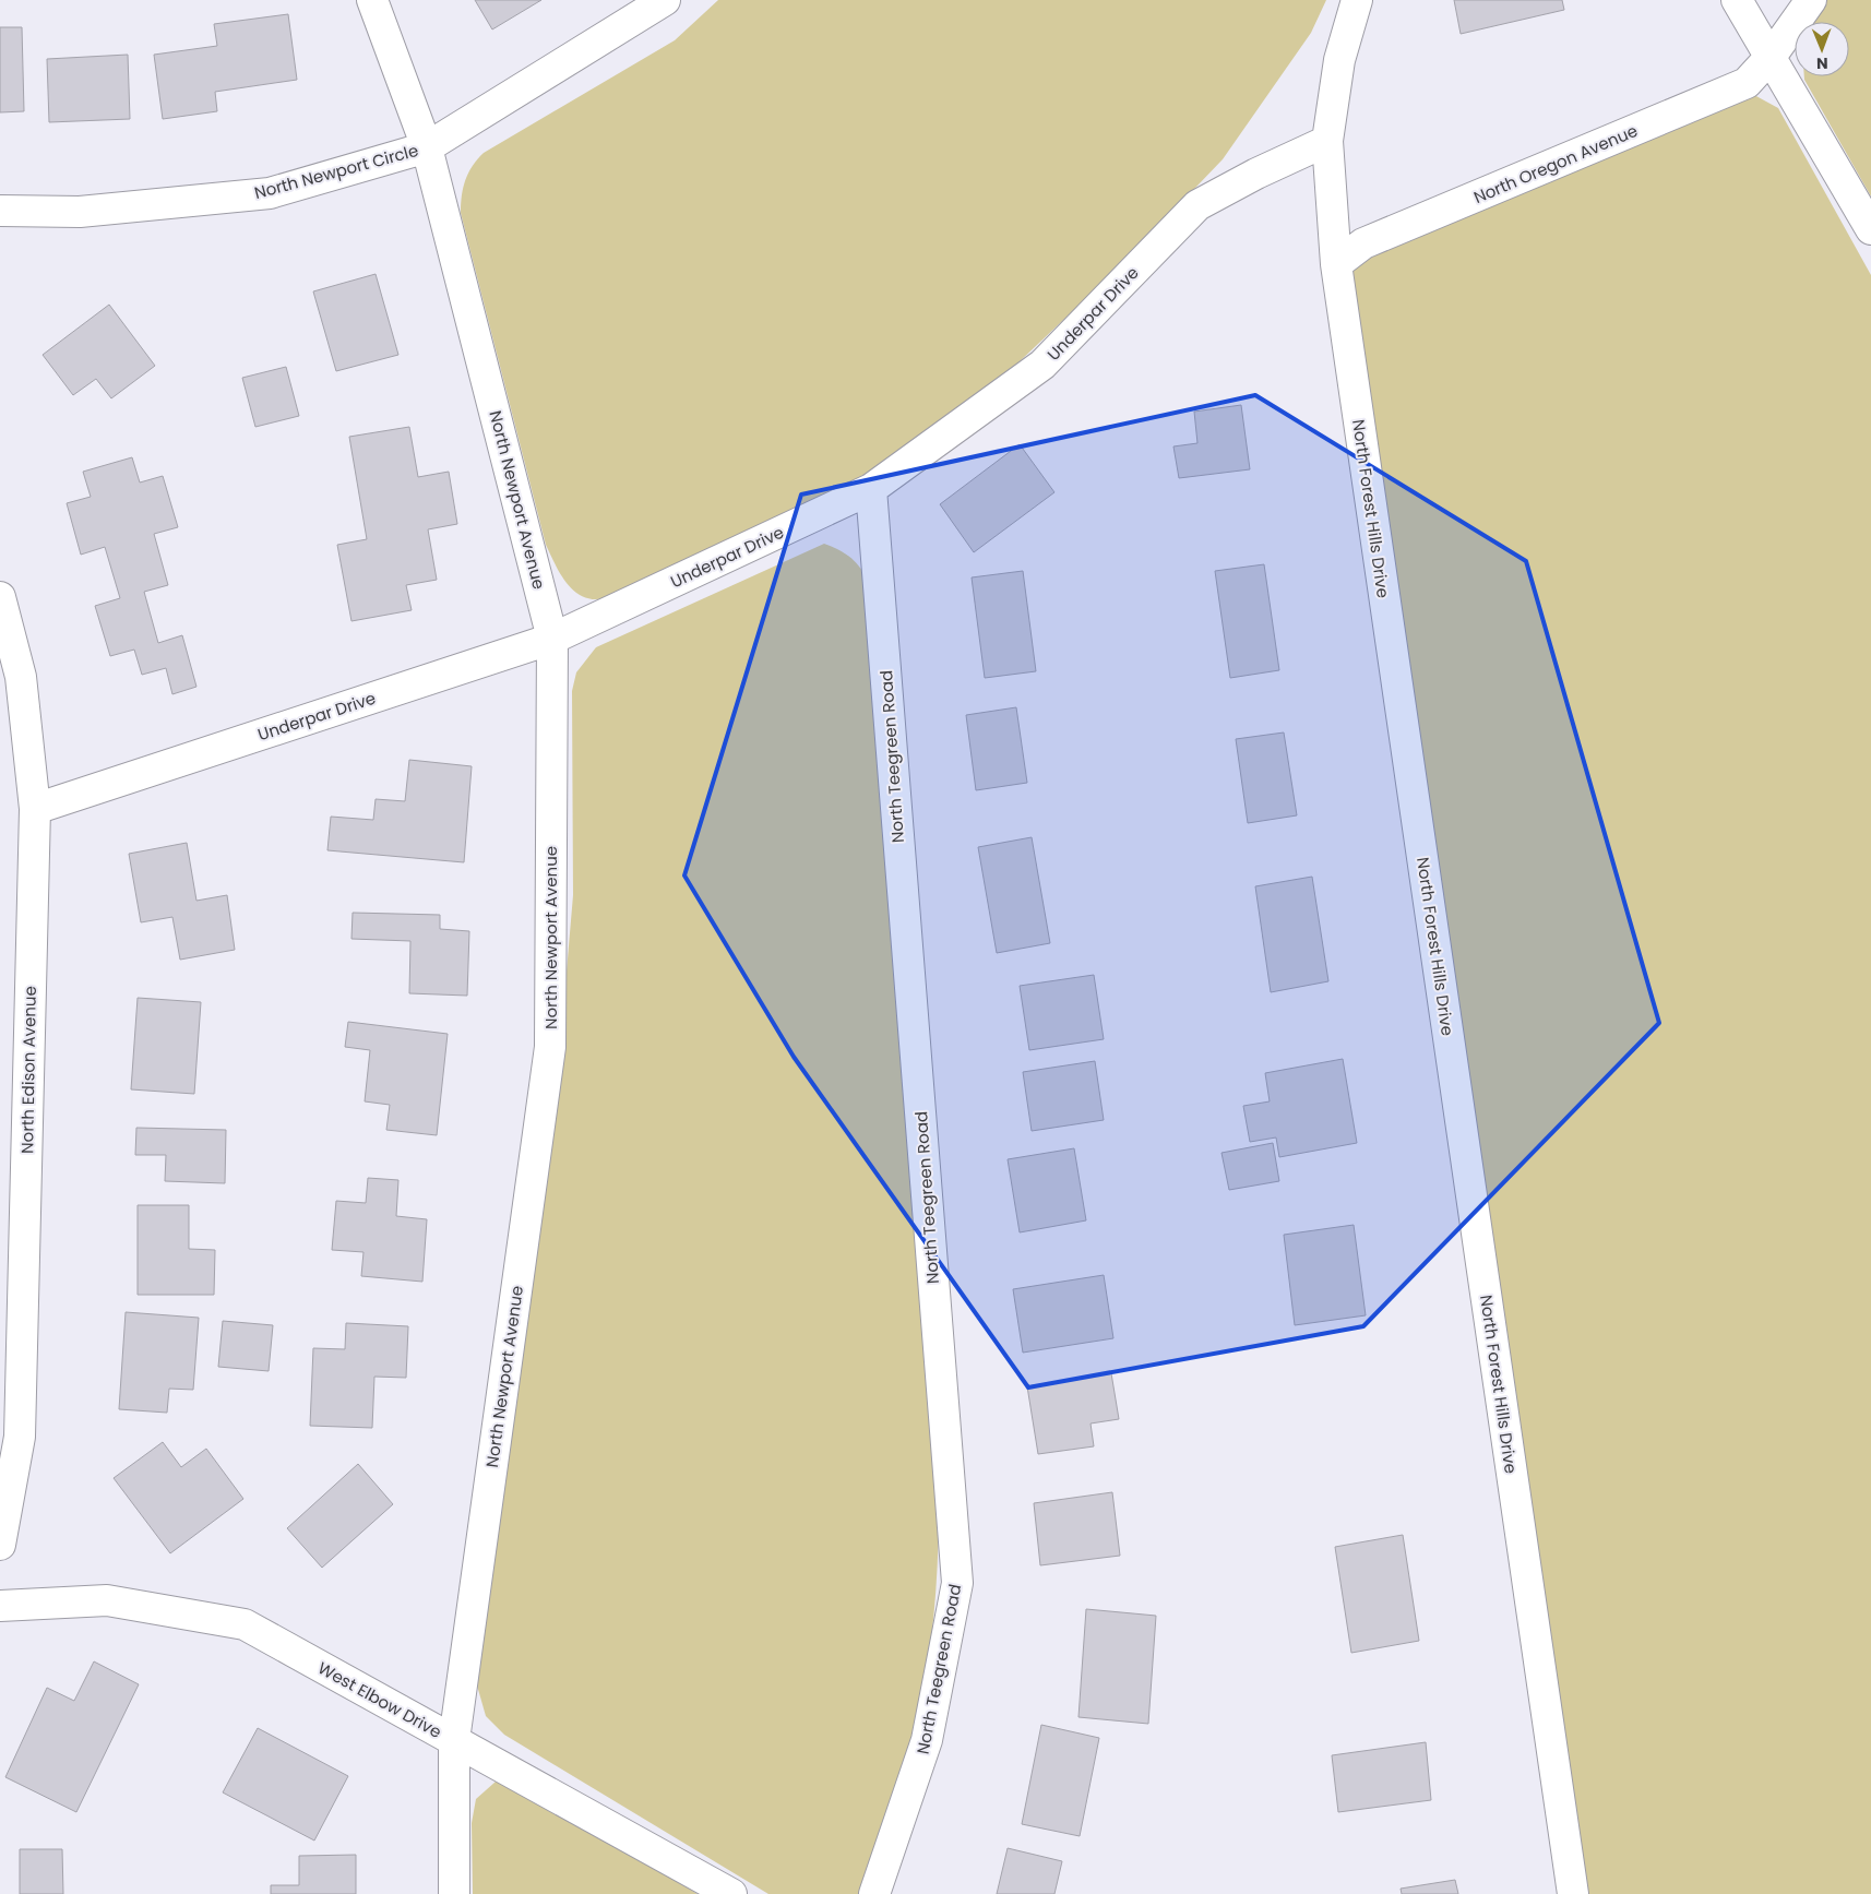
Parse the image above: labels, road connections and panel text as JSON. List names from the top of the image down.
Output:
{
  "streets": {
    "street": [
      "North Oregon Avenue",
      "North Newport Circle",
      "Underpar Drive",
      "North Newport Avenue",
      "North Forest Hills Drive",
      "North Teegreen Road",
      "North Edison Avenue",
      "West Elbow Drive"
    ]
  },
  "crossings": [
    ["North Oregon Avenue", "North Forest Hills Drive"],
    ["North Newport Circle", "North Newport Avenue"],
    ["Underpar Drive", "North Newport Avenue"],
    ["Underpar Drive", "North Forest Hills Drive"],
    ["Underpar Drive", "North Teegreen Road"],
    ["Underpar Drive", "North Edison Avenue"],
    ["North Newport Avenue", "West Elbow Drive"]
  ],
  "north": "bottom"
}
